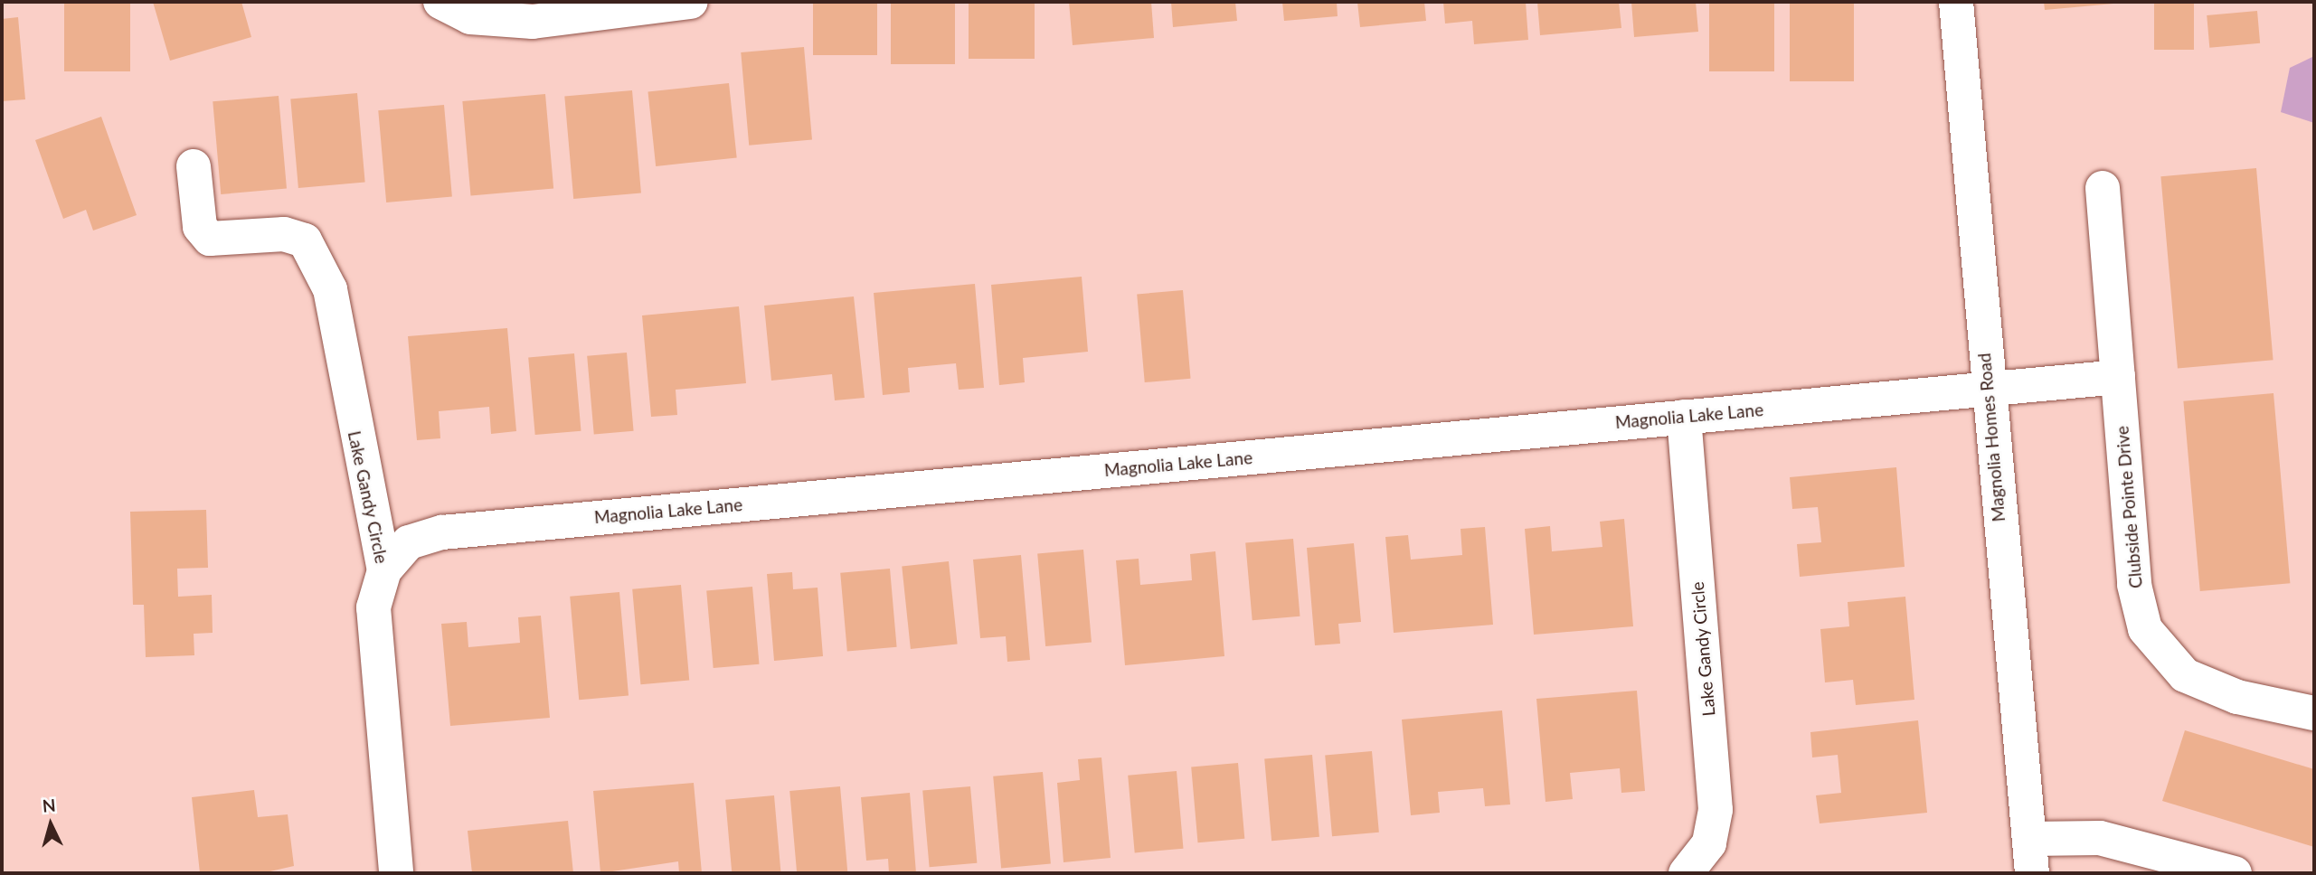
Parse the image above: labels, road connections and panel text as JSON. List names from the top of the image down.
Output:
{
  "streets": {
    "street": [
      "Magnolia Lake Lane",
      "Magnolia Homes Road",
      "Lake Gandy Circle",
      "Clubside Pointe Drive"
    ]
  },
  "crossings": [
    ["Magnolia Lake Lane", "Magnolia Homes Road"],
    ["Magnolia Lake Lane", "Lake Gandy Circle"],
    ["Magnolia Lake Lane", "Clubside Pointe Drive"]
  ],
  "north": "top"
}
